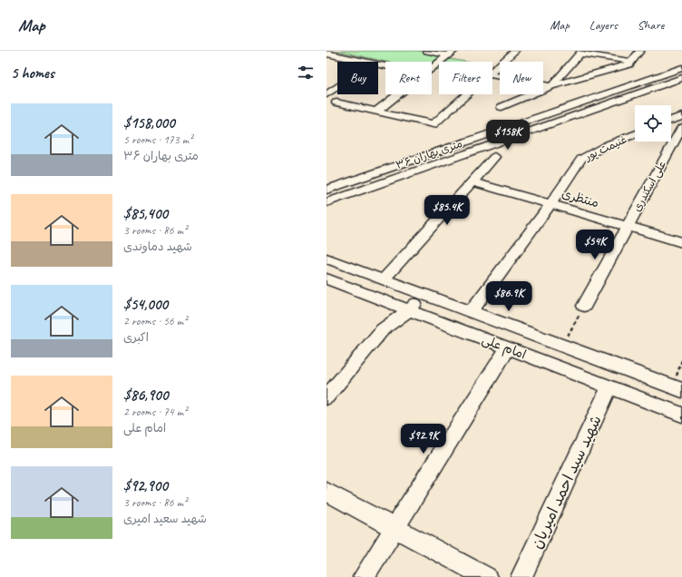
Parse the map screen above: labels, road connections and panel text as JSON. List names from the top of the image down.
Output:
{
  "streets": {
    "street": [
      "غنیمت پور",
      "۳۶ متری بهاران",
      "علی اسکندری",
      "منتظری",
      "امام علی",
      "شهید سید احمد امیریان"
    ]
  },
  "crossings": [
    ["غنیمت پور", "منتظری"],
    ["غنیمت پور", "امام علی"],
    ["علی اسکندری", "منتظری"],
    ["امام علی", "شهید سید احمد امیریان"]
  ],
  "page": {
    "header": "Map",
    "nav": ["Map", "Layers", "Share"],
    "heading": "5 homes",
    "chip": [
      "Buy",
      "Rent",
      "Filters",
      "New"
    ],
    "list": [
      {
        "name": "$158,000",
        "note": "5 rooms · 173 m² · ۳۶ متری بهاران"
      },
      {
        "name": "$85,400",
        "note": "3 rooms · 86 m² · شهید دماوندی"
      },
      {
        "name": "$54,000",
        "note": "2 rooms · 56 m² · اکبری"
      },
      {
        "name": "$86,900",
        "note": "2 rooms · 74 m² · امام علی"
      },
      {
        "name": "$92,900",
        "note": "3 rooms · 86 m² · شهید سعید امیری"
      }
    ],
    "price": [
      "$158K",
      "$85.4K",
      "$54K",
      "$86.9K",
      "$92.9K"
    ]
  }
}
